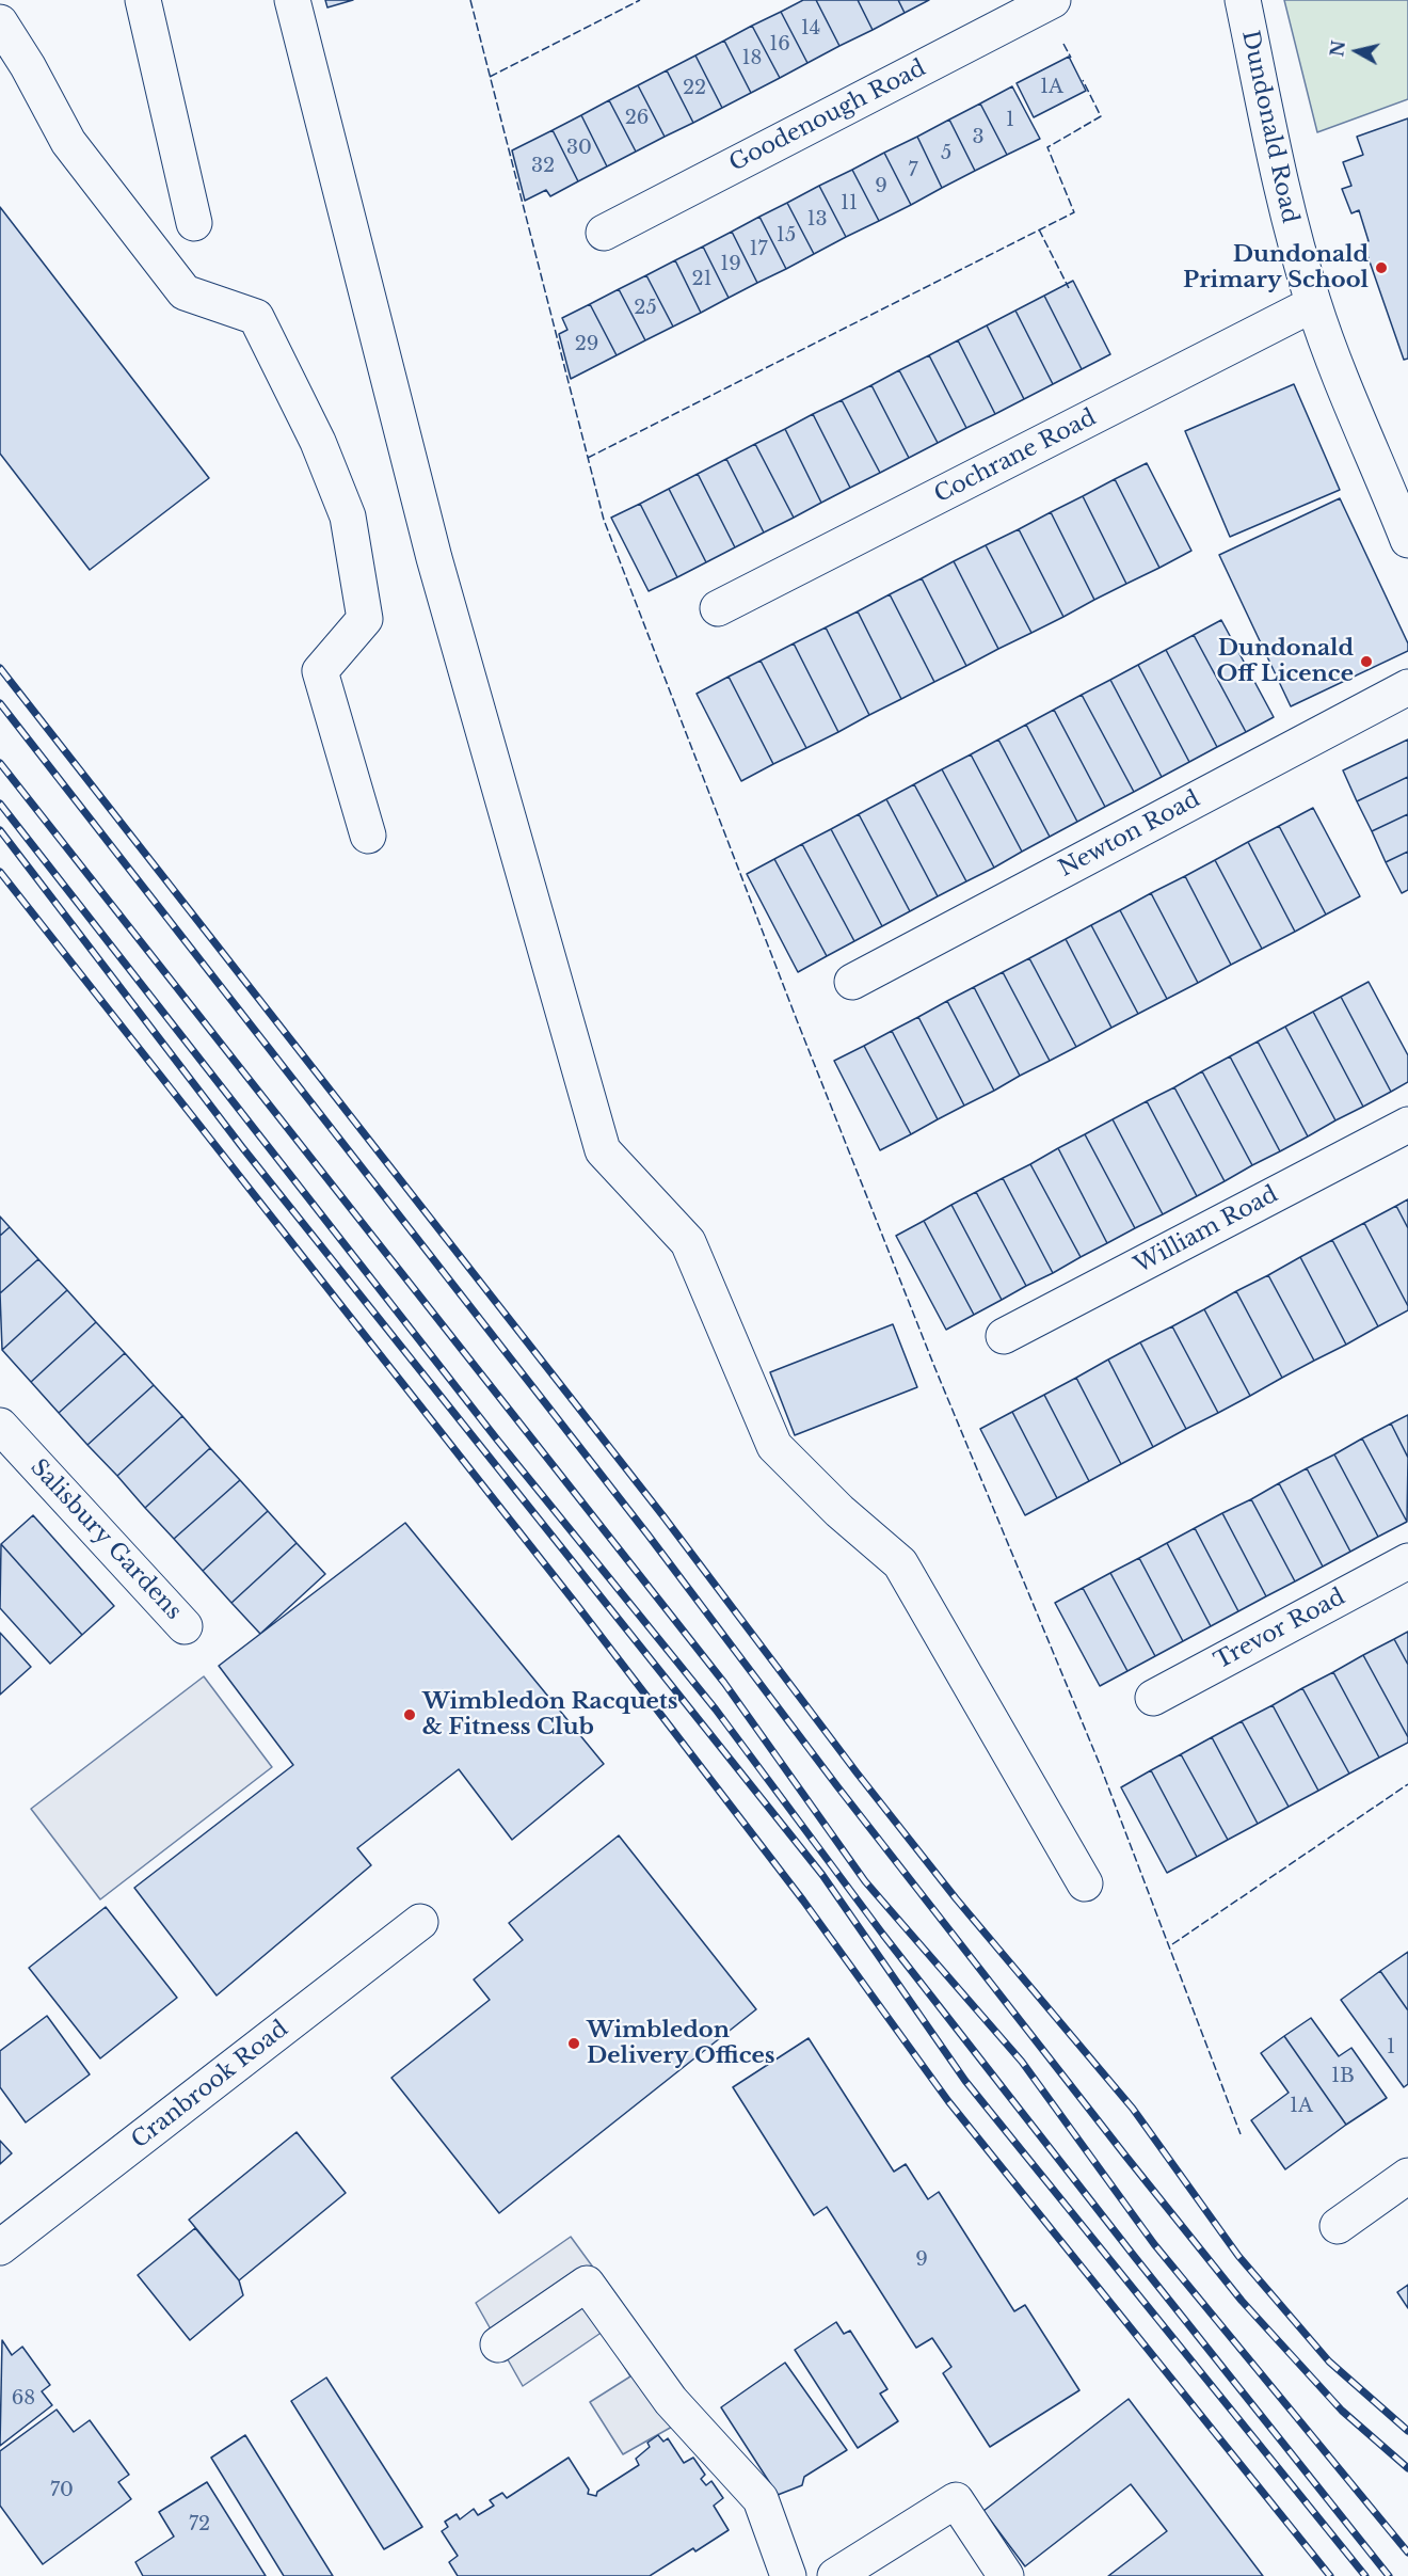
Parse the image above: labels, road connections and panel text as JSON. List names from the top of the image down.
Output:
{
  "streets": {
    "street": [
      "Goodenough Road",
      "Dundonald Road",
      "Cochrane Road",
      "Newton Road",
      "William Road",
      "Salisbury Gardens",
      "Trevor Road",
      "Cranbrook Road"
    ]
  },
  "crossings": [
    ["Dundonald Road", "Cochrane Road"]
  ],
  "places": [
    "Dundonald Primary School",
    "Dundonald Off Licence",
    "Wimbledon Racquets & Fitness Club",
    "Wimbledon Delivery Offices"
  ],
  "house_numbers": [
    "14",
    "16",
    "18",
    "1A",
    "22",
    "26",
    "1",
    "3",
    "30",
    "5",
    "32",
    "7",
    "9",
    "11",
    "13",
    "15",
    "17",
    "19",
    "21",
    "25",
    "29",
    "1",
    "1B",
    "1A",
    "9",
    "68",
    "70",
    "72"
  ],
  "north": "left"
}
